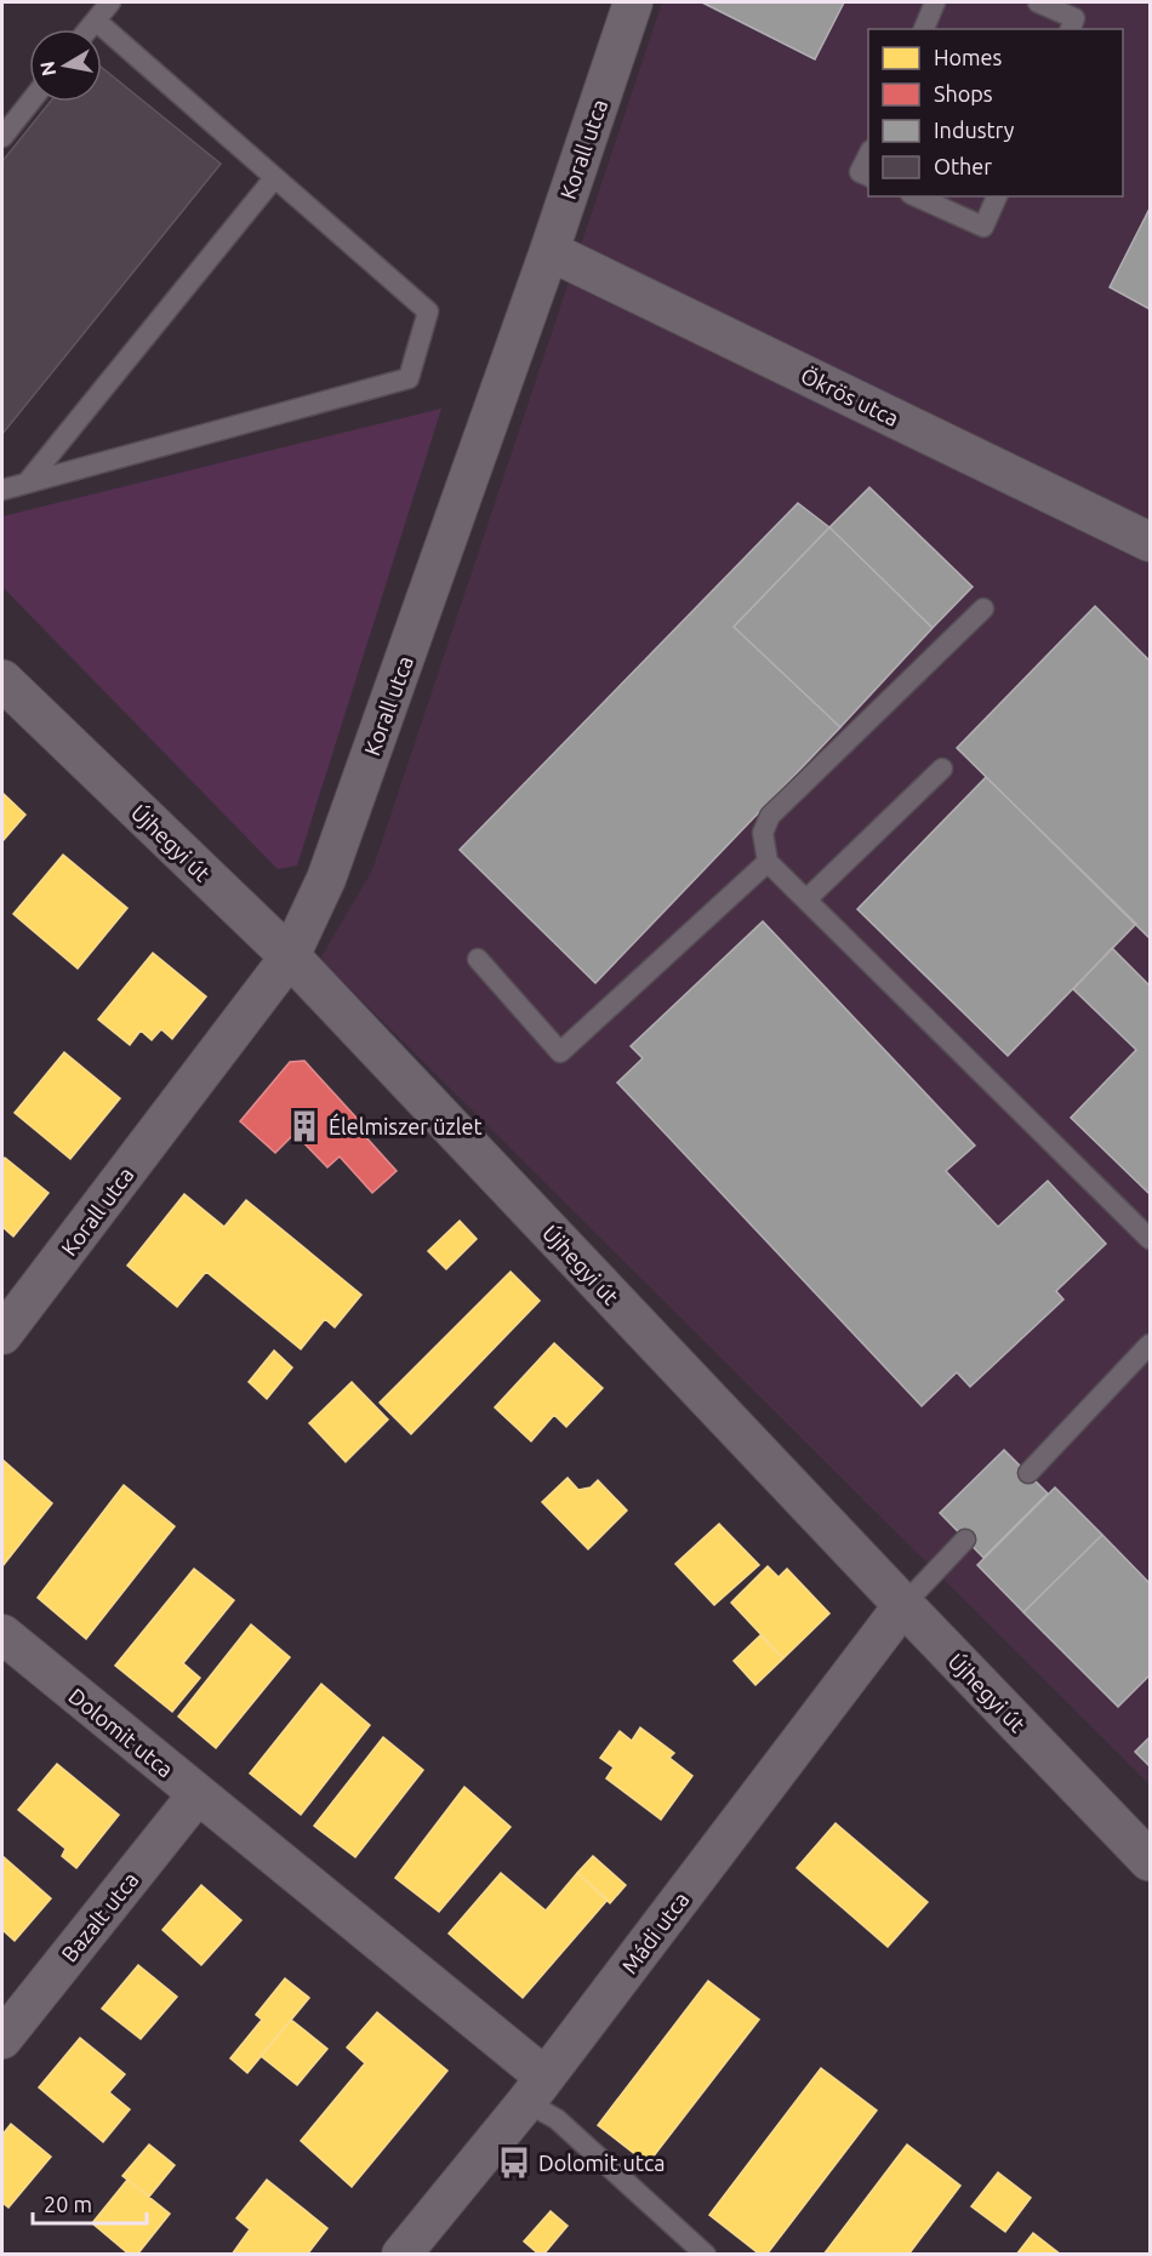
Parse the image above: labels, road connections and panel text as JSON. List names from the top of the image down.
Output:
{
  "streets": {
    "street": [
      "Korall utca",
      "Ökrös utca",
      "Újhegyi út",
      "Dolomit utca",
      "Bazalt utca",
      "Mádi utca"
    ]
  },
  "crossings": [
    ["Korall utca", "Ökrös utca"],
    ["Korall utca", "Újhegyi út"],
    ["Újhegyi út", "Mádi utca"],
    ["Dolomit utca", "Bazalt utca"],
    ["Dolomit utca", "Mádi utca"]
  ],
  "places": {
    "building": ["Élelmiszer üzlet"],
    "bus stop": ["Dolomit utca"]
  },
  "legend": [
    "Homes",
    "Shops",
    "Industry",
    "Other"
  ],
  "scale_bar": "20 m",
  "north": "left"
}
